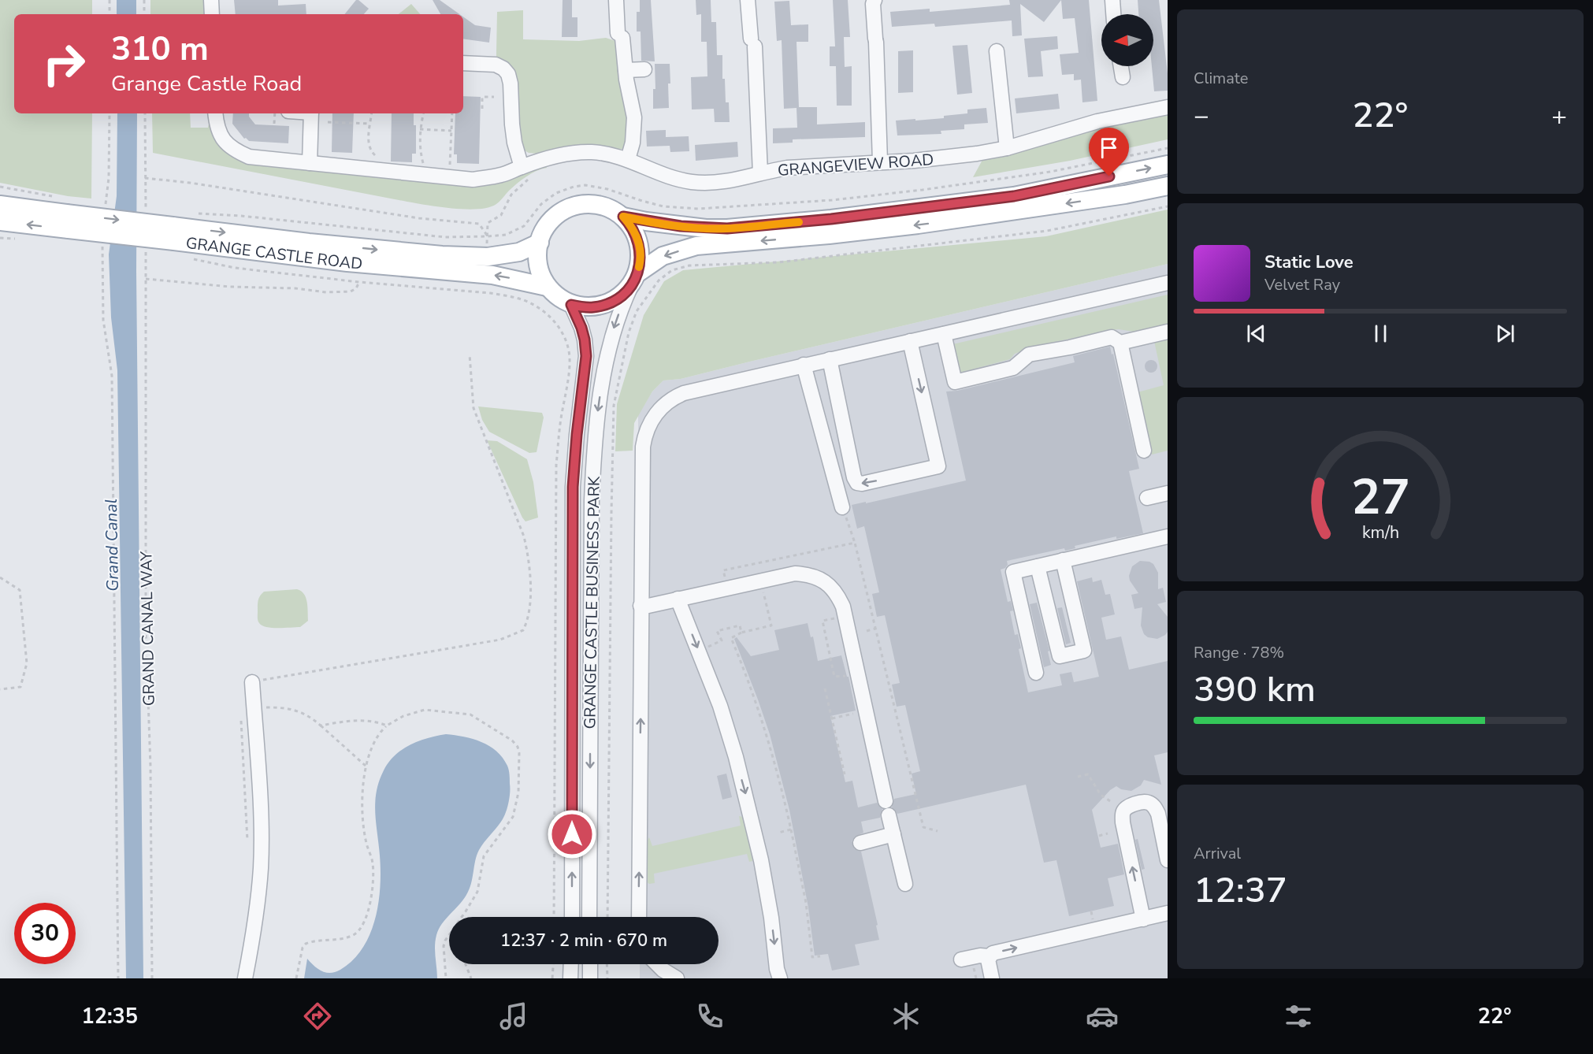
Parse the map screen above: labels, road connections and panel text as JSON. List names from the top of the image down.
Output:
{
  "streets": {
    "main road": ["GRANGE CASTLE ROAD"],
    "street": ["GRANGEVIEW ROAD", "GRANGE CASTLE BUSINESS PARK"],
    "path": ["GRAND CANAL WAY"]
  },
  "crossings": [
    ["GRANGE CASTLE ROAD", "GRANGE CASTLE BUSINESS PARK"]
  ],
  "water": ["Grand Canal"],
  "north": "left",
  "page": {
    "tile": [
      "Climate",
      ["Range · 78%", "390 km"],
      ["Arrival", "12:37"]
    ],
    "turn": ["310 m", "Grange Castle Road"],
    "heat": ["−", "22°", "+"],
    "song": ["Static Love", "Velvet Ray"],
    "limit": "30",
    "trip": "12:37 · 2 min · 670 m",
    "tabs": ["12:35", "22°"],
    "gauge": ["27", "km/h"]
  }
}
